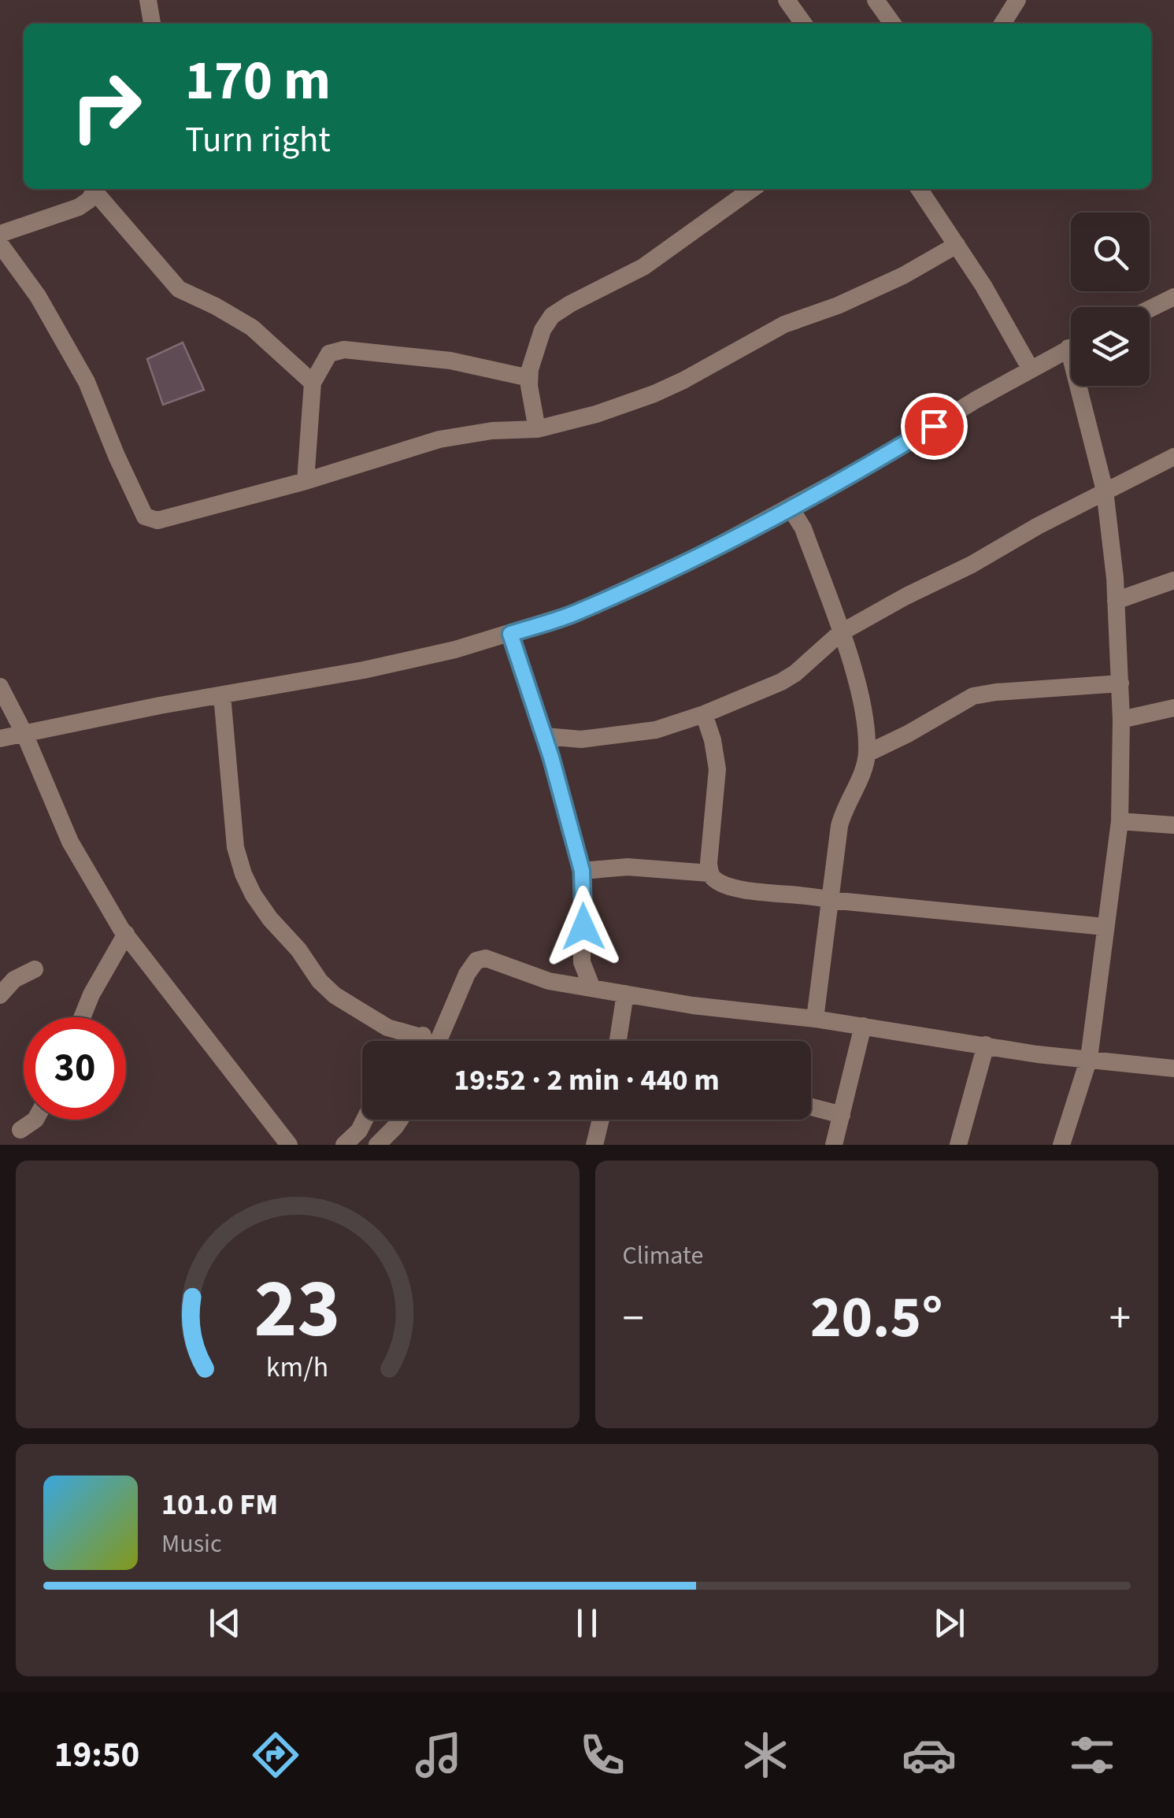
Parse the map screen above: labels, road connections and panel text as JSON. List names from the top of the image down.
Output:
{
  "page": {
    "turn": ["170 m", "Turn right"],
    "limit": "30",
    "trip": "19:52 · 2 min · 440 m",
    "tile": "Climate",
    "heat": ["−", "20.5°", "+"],
    "song": ["101.0 FM", "Music"],
    "tabs": "19:50",
    "gauge": ["23", "km/h"]
  }
}
